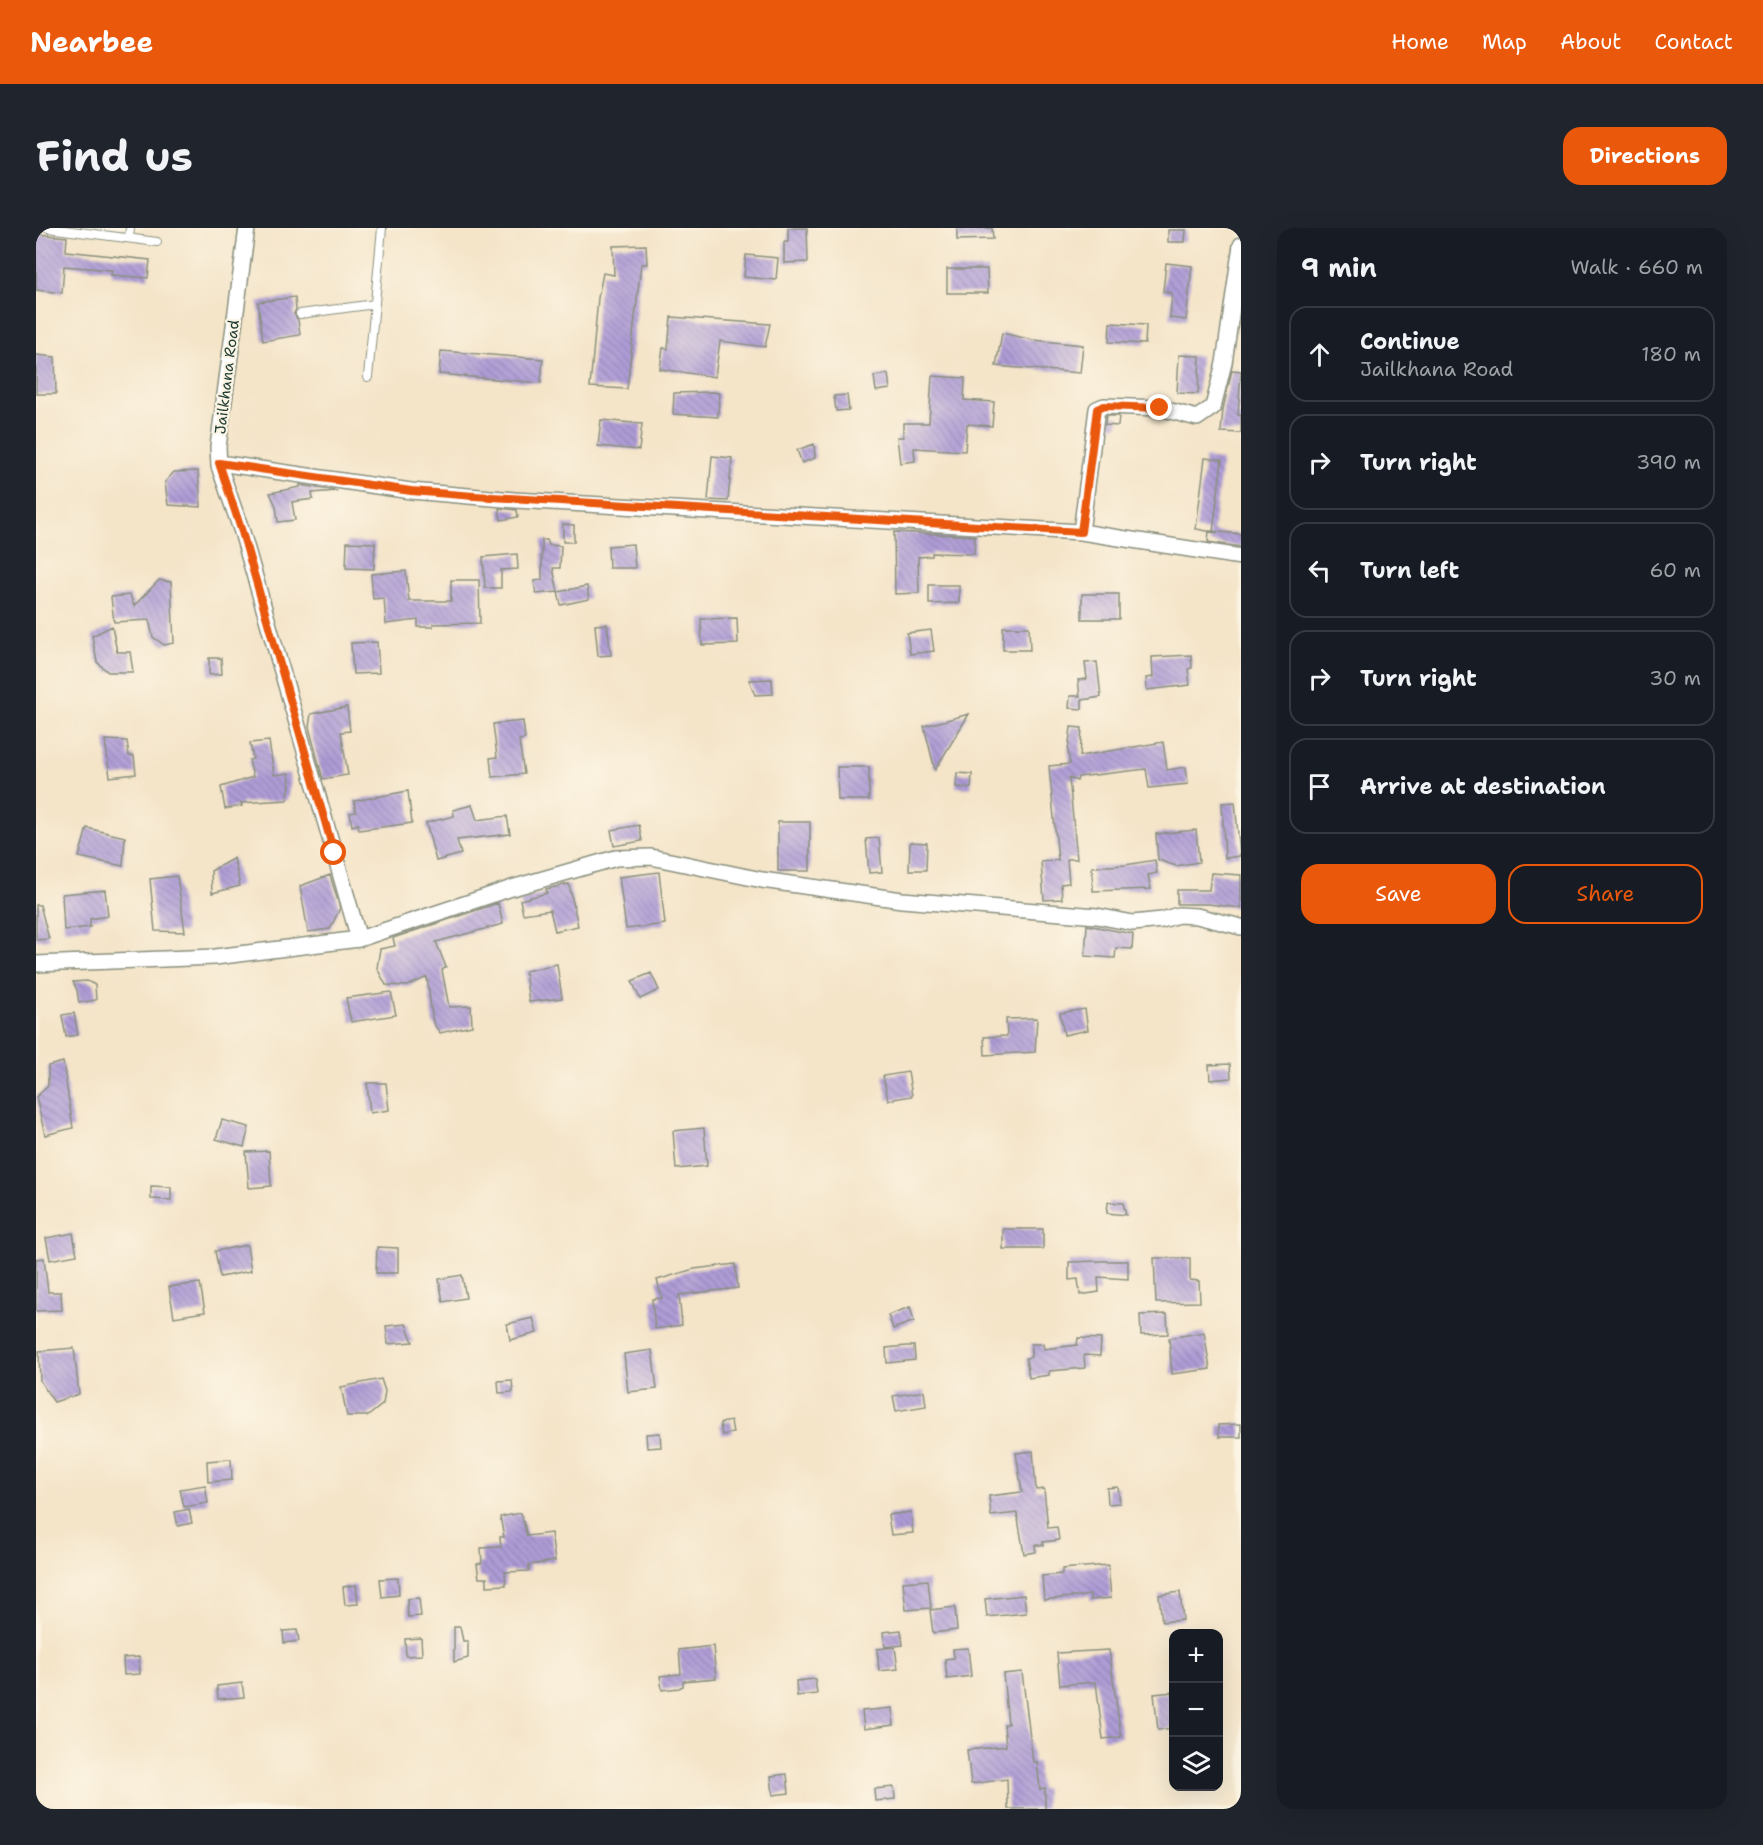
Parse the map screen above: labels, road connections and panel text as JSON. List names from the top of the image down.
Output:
{
  "streets": {
    "street": ["Jailkhana Road"]
  },
  "page": {
    "header": "Nearbee",
    "nav": [
      "Home",
      "Map",
      "About",
      "Contact"
    ],
    "buttons": [
      "Directions",
      ["Save", "Share"]
    ],
    "title": "Find us",
    "heading": ["9 min", "Walk · 660 m"],
    "list": [
      ["Continue", "Jailkhana Road", "180 m"],
      ["Turn right", "390 m"],
      ["Turn left", "60 m"],
      ["Turn right", "30 m"],
      "Arrive at destination"
    ],
    "map_buttons": ["+", "−"]
  }
}
